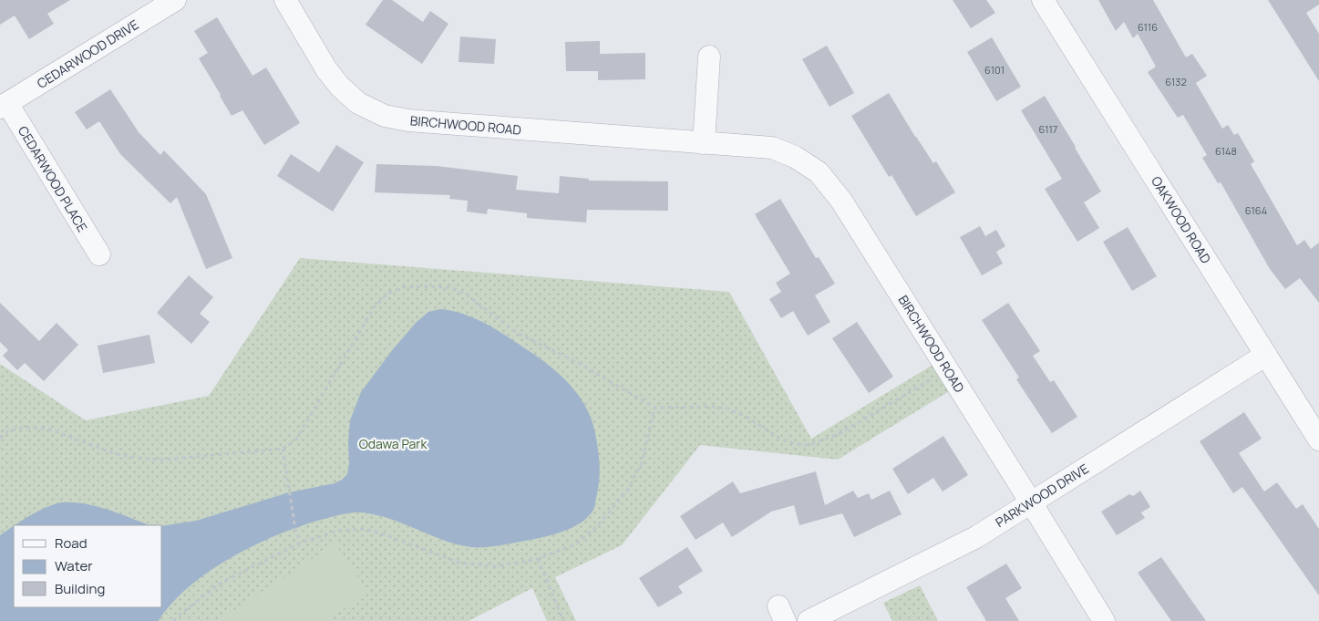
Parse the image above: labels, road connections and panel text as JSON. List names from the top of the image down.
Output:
{
  "streets": {
    "street": [
      "CEDARWOOD DRIVE",
      "BIRCHWOOD ROAD",
      "CEDARWOOD PLACE",
      "OAKWOOD ROAD",
      "PARKWOOD DRIVE"
    ]
  },
  "crossings": [
    ["CEDARWOOD DRIVE", "CEDARWOOD PLACE"],
    ["BIRCHWOOD ROAD", "PARKWOOD DRIVE"],
    ["OAKWOOD ROAD", "PARKWOOD DRIVE"]
  ],
  "parks": ["Odawa Park"],
  "house_numbers": [
    "6116",
    "6101",
    "6132",
    "6117",
    "6148",
    "6164"
  ],
  "legend": ["Road", "Water", "Building"]
}
